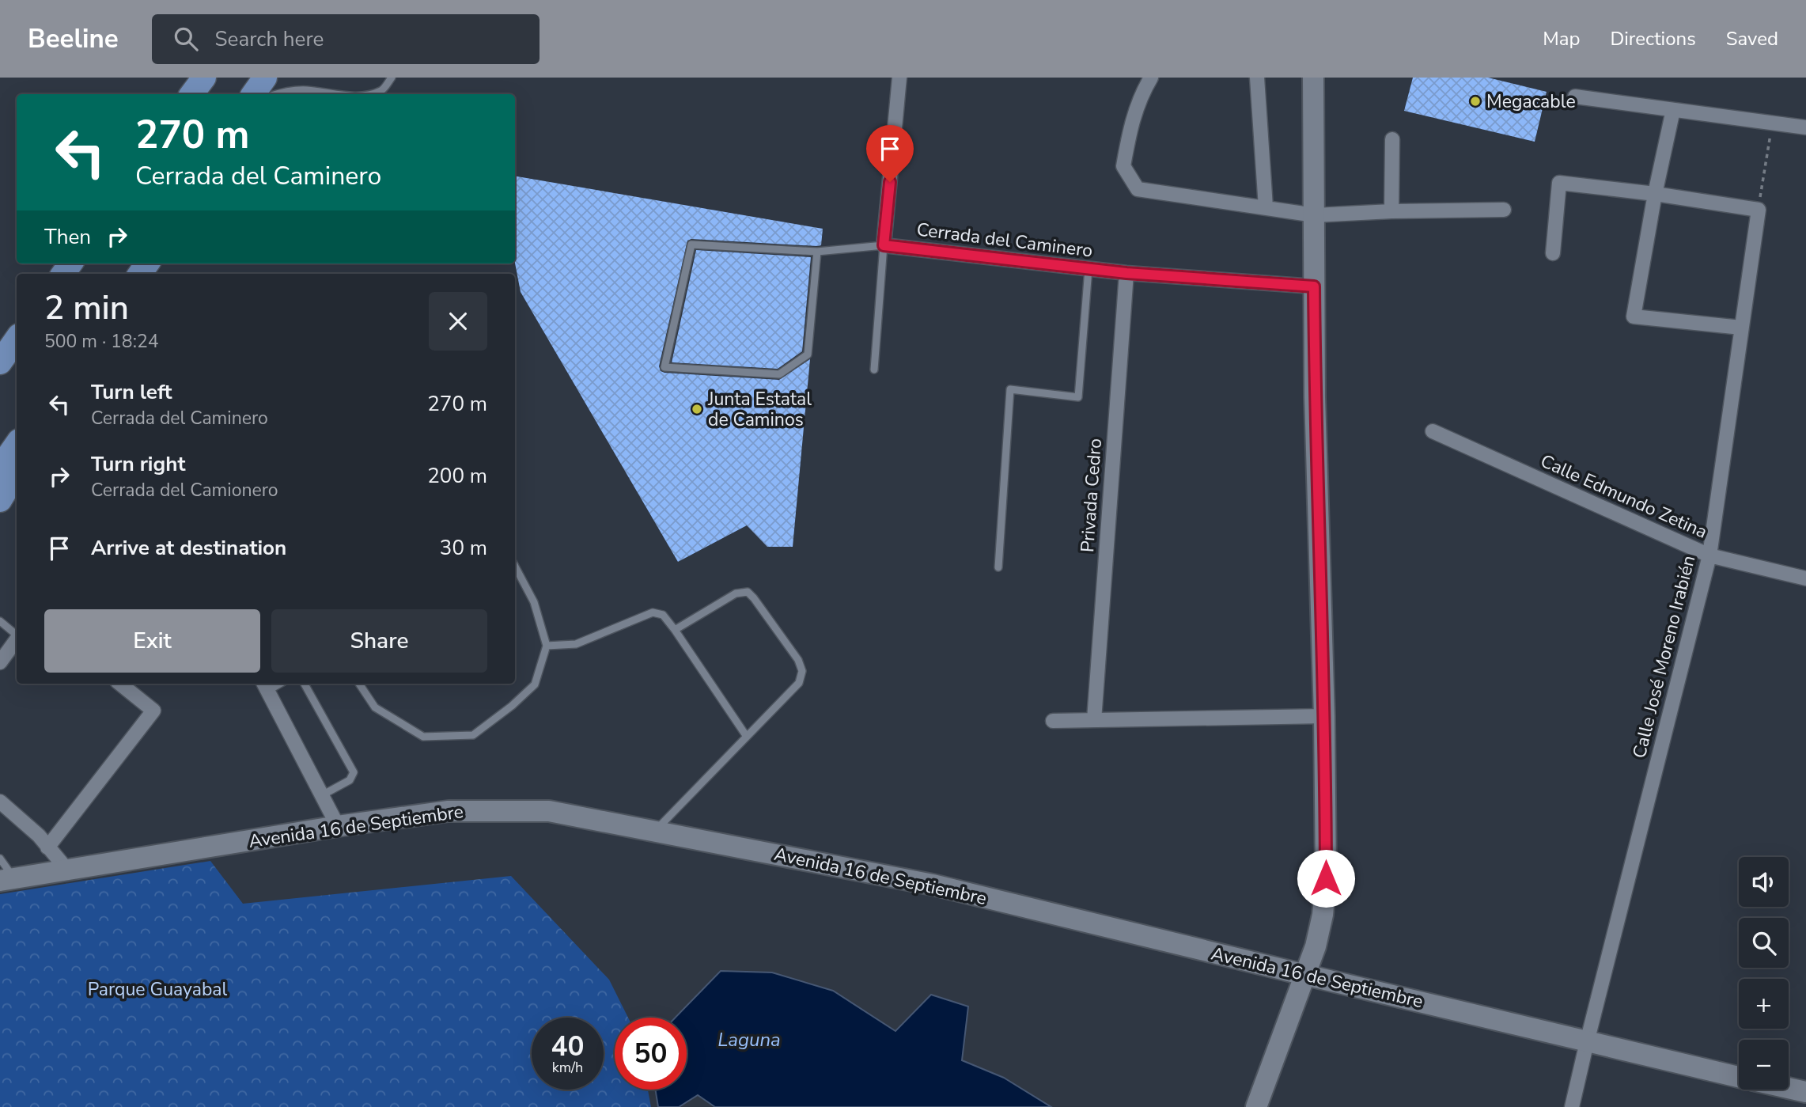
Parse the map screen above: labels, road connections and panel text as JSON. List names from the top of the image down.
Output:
{
  "streets": {
    "main road": ["Avenida 16 de Septiembre"],
    "street": [
      "Cerrada del Caminero",
      "Privada Cedro",
      "Calle Edmundo Zetina",
      "Calle José Moreno Irabién"
    ]
  },
  "crossings": [
    ["Cerrada del Caminero", "Privada Cedro"],
    ["Calle Edmundo Zetina", "Calle José Moreno Irabién"],
    ["Calle José Moreno Irabién", "Avenida 16 de Septiembre"]
  ],
  "water": ["Laguna"],
  "parks": ["Parque Guayabal"],
  "places": ["Megacable", "Junta Estatal de Caminos"],
  "page": {
    "header": "Beeline",
    "search": "Search here",
    "nav": ["Map", "Directions", "Saved"],
    "turn": ["270 m", "Cerrada del Caminero"],
    "then": "Then",
    "heading": ["2 min", "500 m · 18:24"],
    "list": [
      {
        "name": "Turn left",
        "note": "Cerrada del Caminero",
        "value": "270 m"
      },
      {
        "name": "Turn right",
        "note": "Cerrada del Camionero",
        "value": "200 m"
      },
      {
        "name": "Arrive at destination",
        "value": "30 m"
      }
    ],
    "buttons": ["Exit", "Share"],
    "map_buttons": ["+", "−"],
    "speed": "40 km/h",
    "limit": "50"
  }
}
